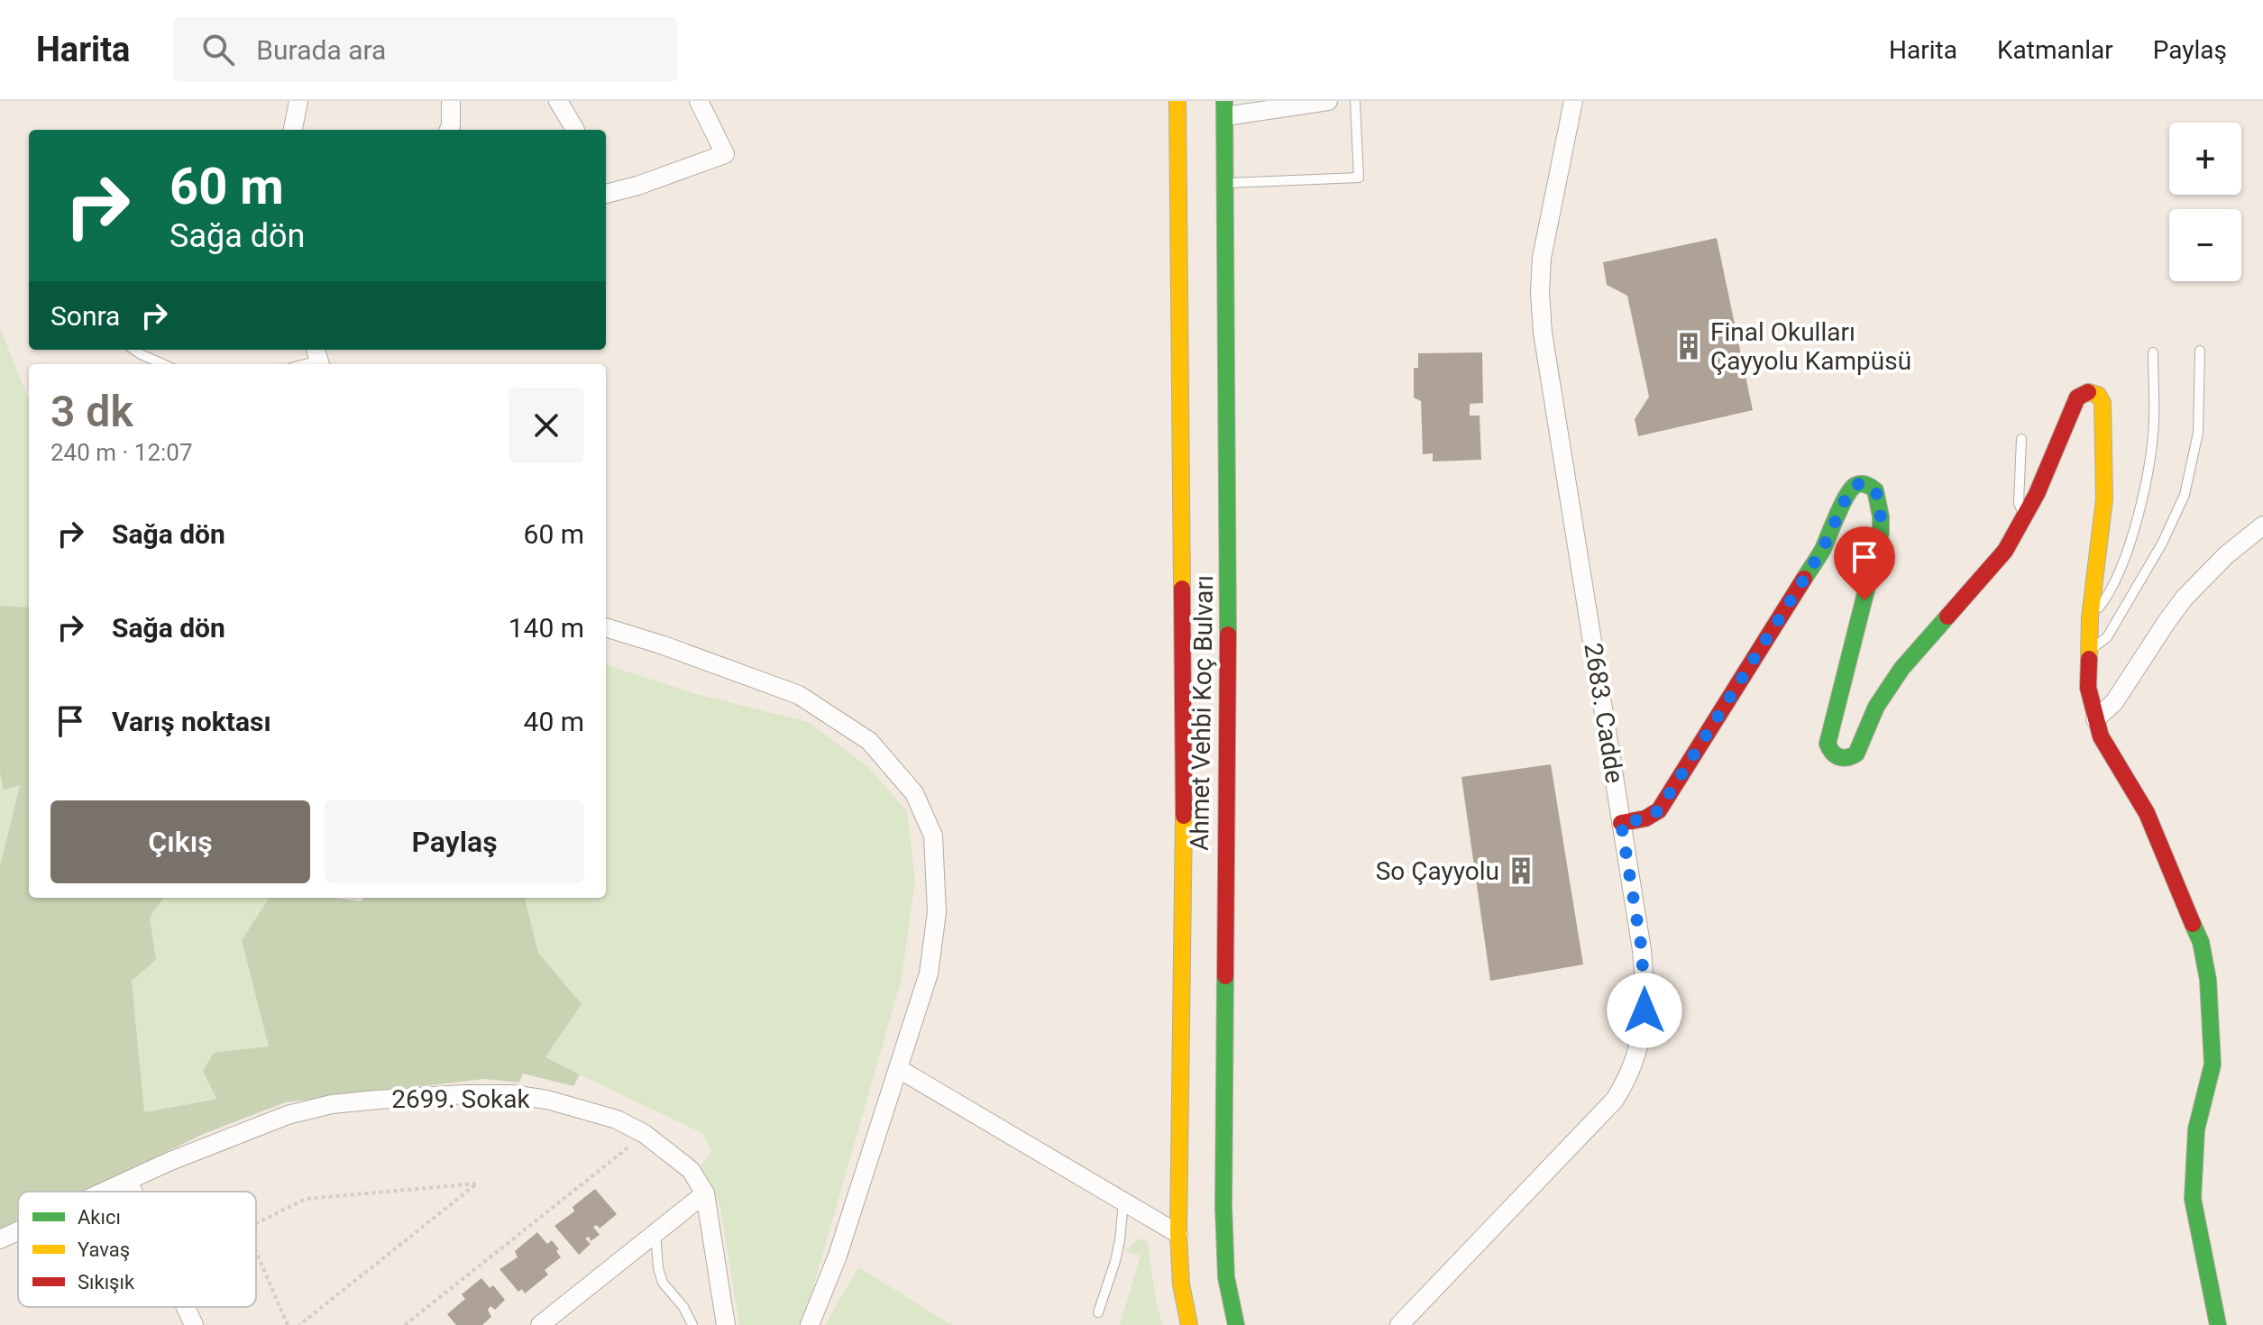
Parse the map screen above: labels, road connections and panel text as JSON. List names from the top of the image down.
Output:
{
  "streets": {
    "main road": ["Ahmet Vehbi Koç Bulvarı"],
    "street": ["2683. Cadde", "2699. Sokak"]
  },
  "places": {
    "building": ["Final Okulları Çayyolu Kampüsü", "So Çayyolu"]
  },
  "legend": ["Akıcı", "Yavaş", "Sıkışık"],
  "page": {
    "header": "Harita",
    "search": "Burada ara",
    "nav": ["Harita", "Katmanlar", "Paylaş"],
    "map_buttons": ["+", "−"],
    "turn": ["60 m", "Sağa dön"],
    "then": "Sonra",
    "heading": ["3 dk", "240 m · 12:07"],
    "list": [
      {
        "name": "Sağa dön",
        "value": "60 m"
      },
      {
        "name": "Sağa dön",
        "value": "140 m"
      },
      {
        "name": "Varış noktası",
        "value": "40 m"
      }
    ],
    "buttons": ["Çıkış", "Paylaş"]
  }
}
